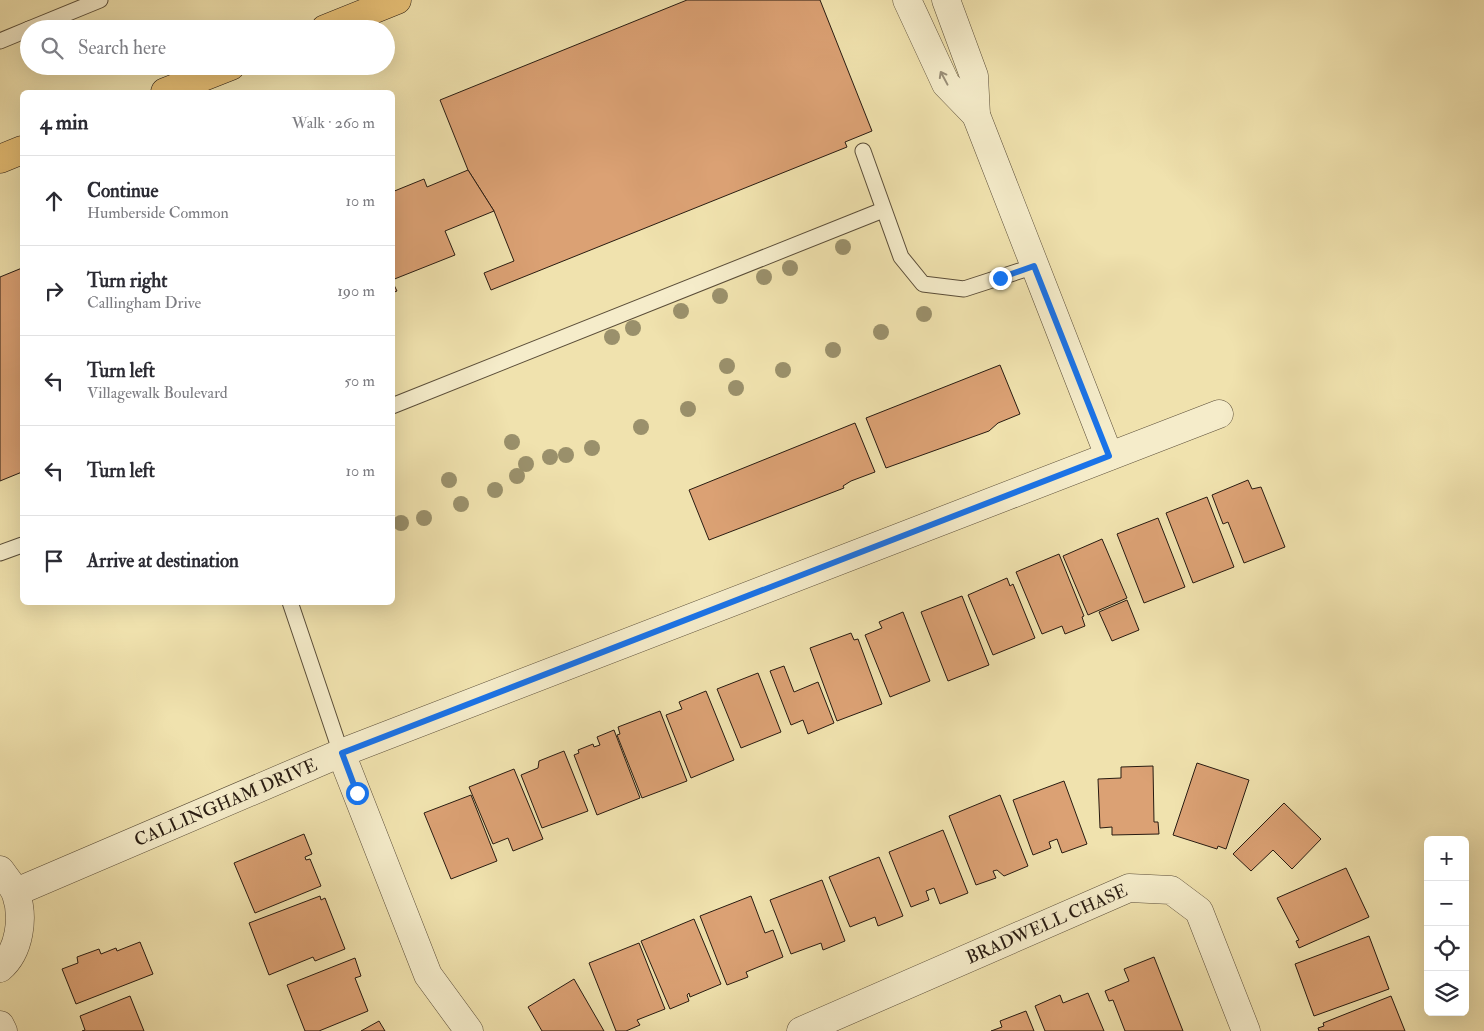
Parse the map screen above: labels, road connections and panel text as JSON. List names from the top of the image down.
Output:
{
  "streets": {
    "street": ["CALLINGHAM DRIVE", "BRADWELL CHASE"]
  },
  "page": {
    "search": "Search here",
    "heading": ["4 min", "Walk · 260 m"],
    "list": [
      ["Continue", "Humberside Common", "10 m"],
      ["Turn right", "Callingham Drive", "190 m"],
      ["Turn left", "Villagewalk Boulevard", "50 m"],
      ["Turn left", "10 m"],
      "Arrive at destination"
    ],
    "map_buttons": ["+", "−"]
  }
}
